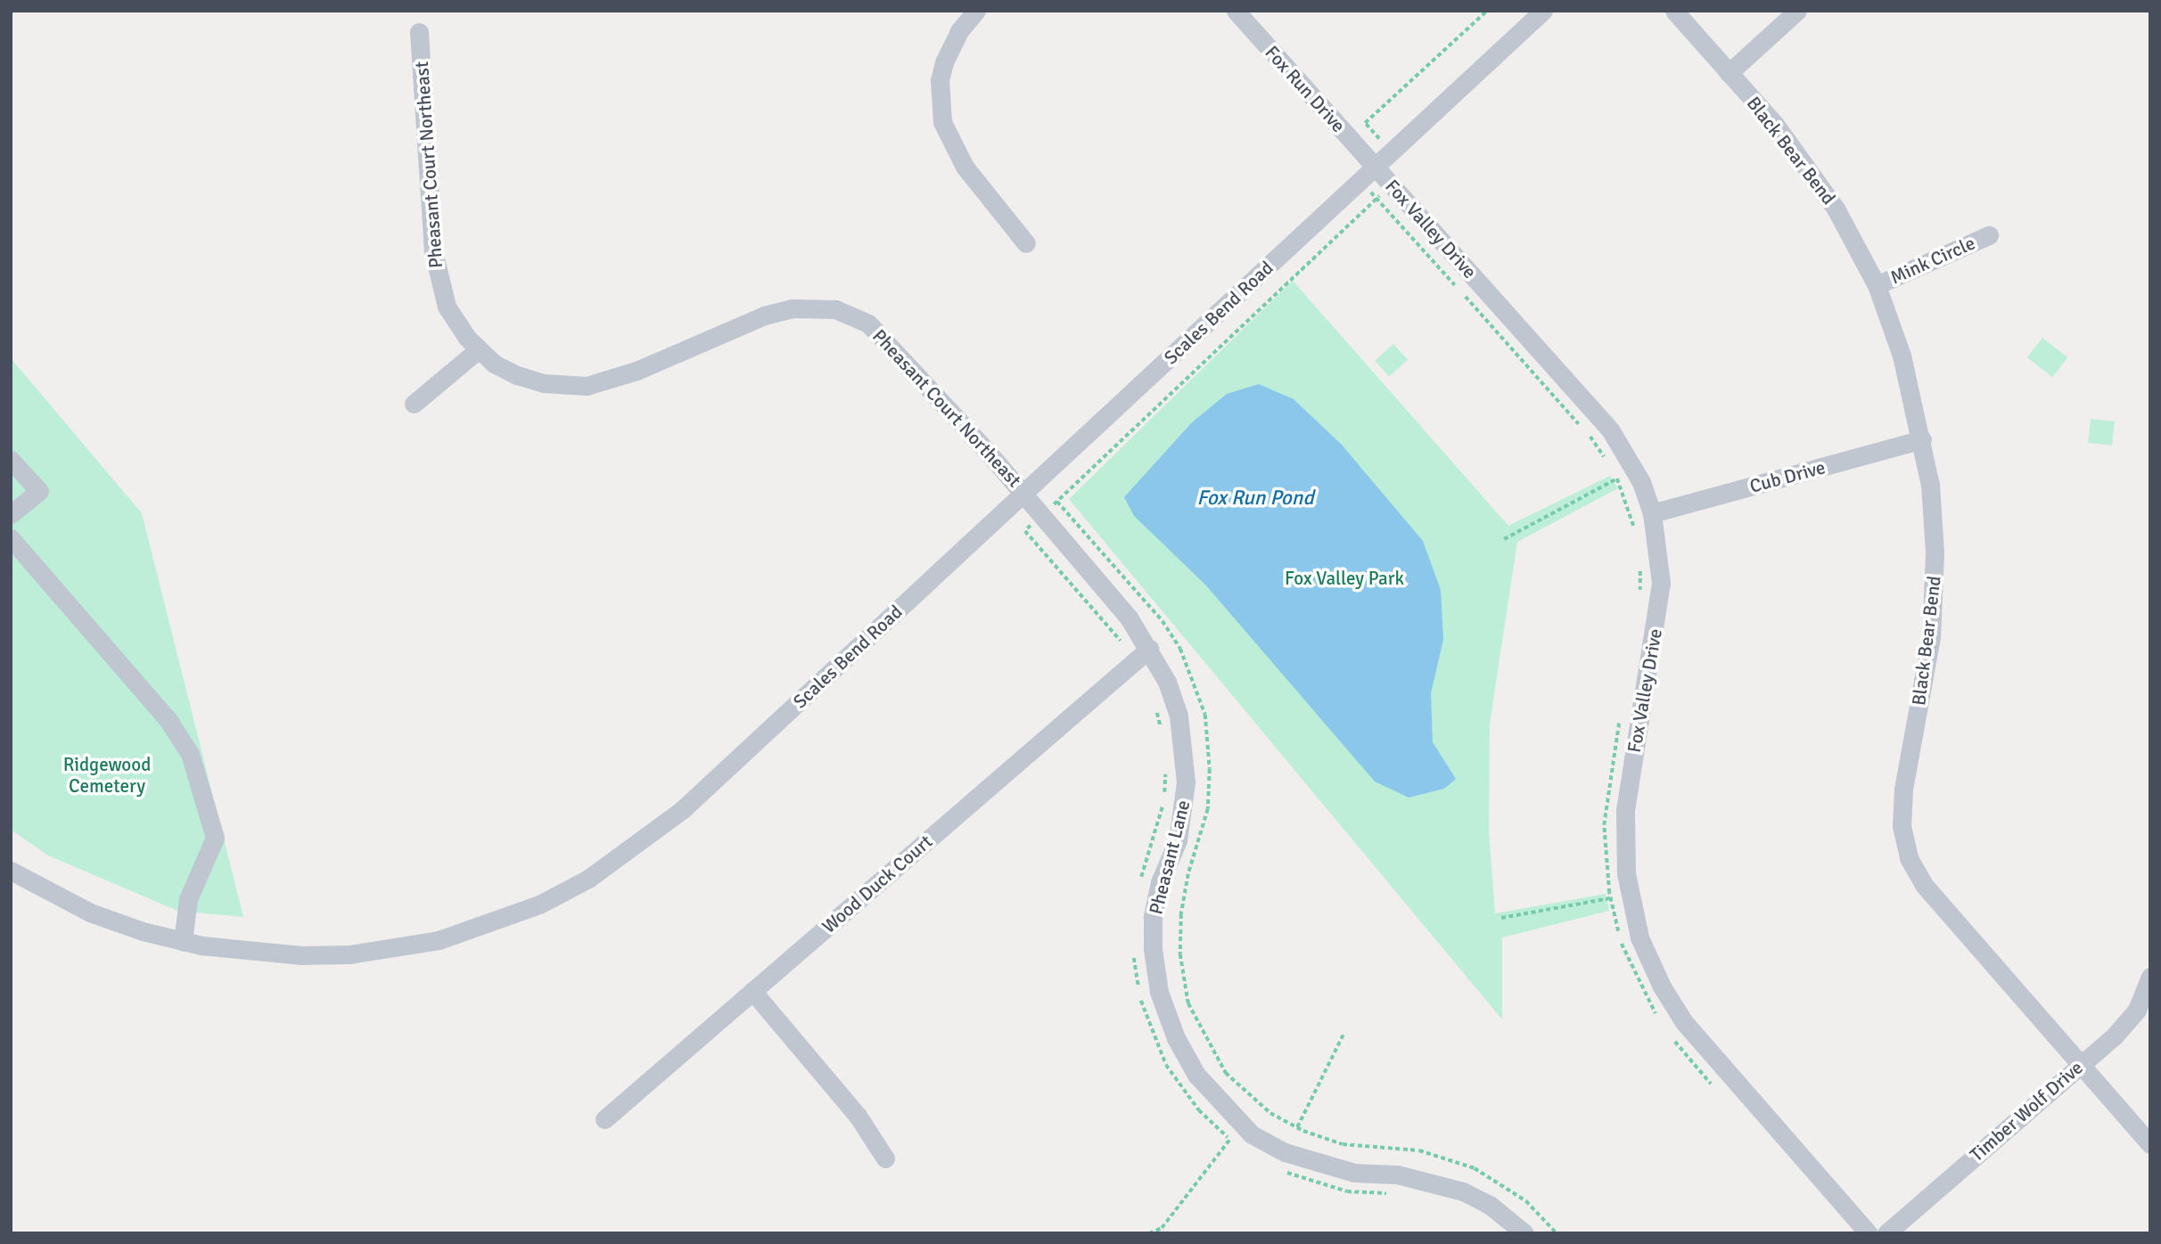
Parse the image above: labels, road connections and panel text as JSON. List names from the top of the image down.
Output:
{
  "streets": {
    "street": [
      "Fox Run Drive",
      "Black Bear Bend",
      "Pheasant Court Northeast",
      "Fox Valley Drive",
      "Mink Circle",
      "Scales Bend Road",
      "Cub Drive",
      "Pheasant Lane",
      "Wood Duck Court",
      "Timber Wolf Drive"
    ]
  },
  "crossings": [
    ["Fox Run Drive", "Fox Valley Drive"],
    ["Fox Run Drive", "Scales Bend Road"],
    ["Black Bear Bend", "Mink Circle"],
    ["Black Bear Bend", "Cub Drive"],
    ["Black Bear Bend", "Timber Wolf Drive"],
    ["Pheasant Court Northeast", "Scales Bend Road"],
    ["Pheasant Court Northeast", "Pheasant Lane"],
    ["Fox Valley Drive", "Scales Bend Road"],
    ["Fox Valley Drive", "Cub Drive"],
    ["Scales Bend Road", "Pheasant Lane"],
    ["Pheasant Lane", "Wood Duck Court"]
  ],
  "water": ["Fox Run Pond"],
  "parks": ["Fox Valley Park", "Ridgewood Cemetery"]
}
